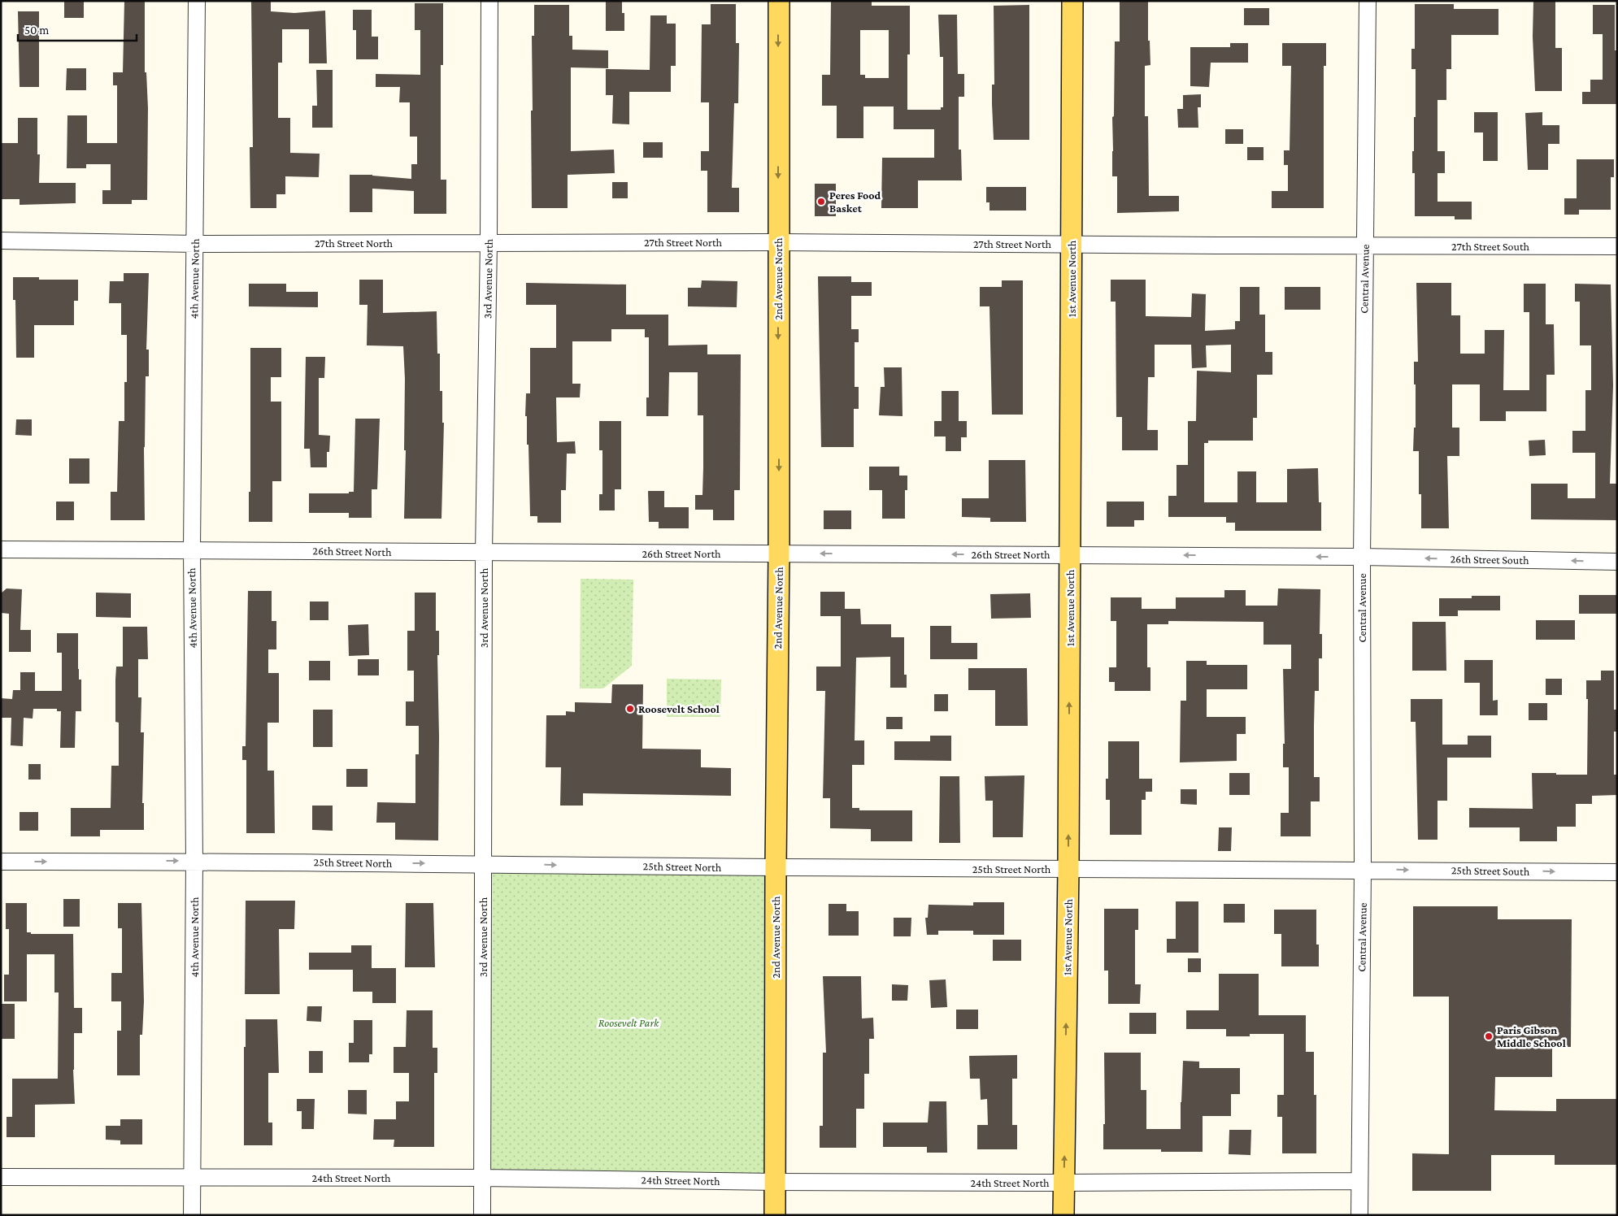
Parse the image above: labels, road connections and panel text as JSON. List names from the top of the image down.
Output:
{
  "streets": {
    "main road": ["2nd Avenue North", "1st Avenue North"],
    "street": [
      "27th Street North",
      "27th Street South",
      "4th Avenue North",
      "3rd Avenue North",
      "Central Avenue",
      "26th Street North",
      "26th Street South",
      "25th Street North",
      "25th Street South",
      "24th Street North"
    ]
  },
  "crossings": [
    ["27th Street North", "27th Street South"],
    ["27th Street North", "4th Avenue North"],
    ["27th Street North", "3rd Avenue North"],
    ["27th Street North", "2nd Avenue North"],
    ["27th Street North", "1st Avenue North"],
    ["27th Street North", "Central Avenue"],
    ["27th Street South", "Central Avenue"],
    ["4th Avenue North", "26th Street North"],
    ["4th Avenue North", "25th Street North"],
    ["4th Avenue North", "24th Street North"],
    ["3rd Avenue North", "26th Street North"],
    ["3rd Avenue North", "25th Street North"],
    ["3rd Avenue North", "24th Street North"],
    ["2nd Avenue North", "26th Street North"],
    ["2nd Avenue North", "25th Street North"],
    ["2nd Avenue North", "24th Street North"],
    ["1st Avenue North", "26th Street North"],
    ["1st Avenue North", "25th Street North"],
    ["1st Avenue North", "24th Street North"],
    ["Central Avenue", "26th Street North"],
    ["Central Avenue", "26th Street South"],
    ["Central Avenue", "25th Street North"],
    ["Central Avenue", "25th Street South"],
    ["Central Avenue", "24th Street North"],
    ["26th Street North", "26th Street South"],
    ["25th Street North", "25th Street South"]
  ],
  "one_way": [
    "2nd Avenue North",
    "1st Avenue North",
    "26th Street North",
    "26th Street South",
    "25th Street North",
    "25th Street South"
  ],
  "parks": ["Roosevelt Park"],
  "places": ["Peres Food Basket", "Roosevelt School", "Paris Gibson Middle School"],
  "scale_bar": "50 m"
}
